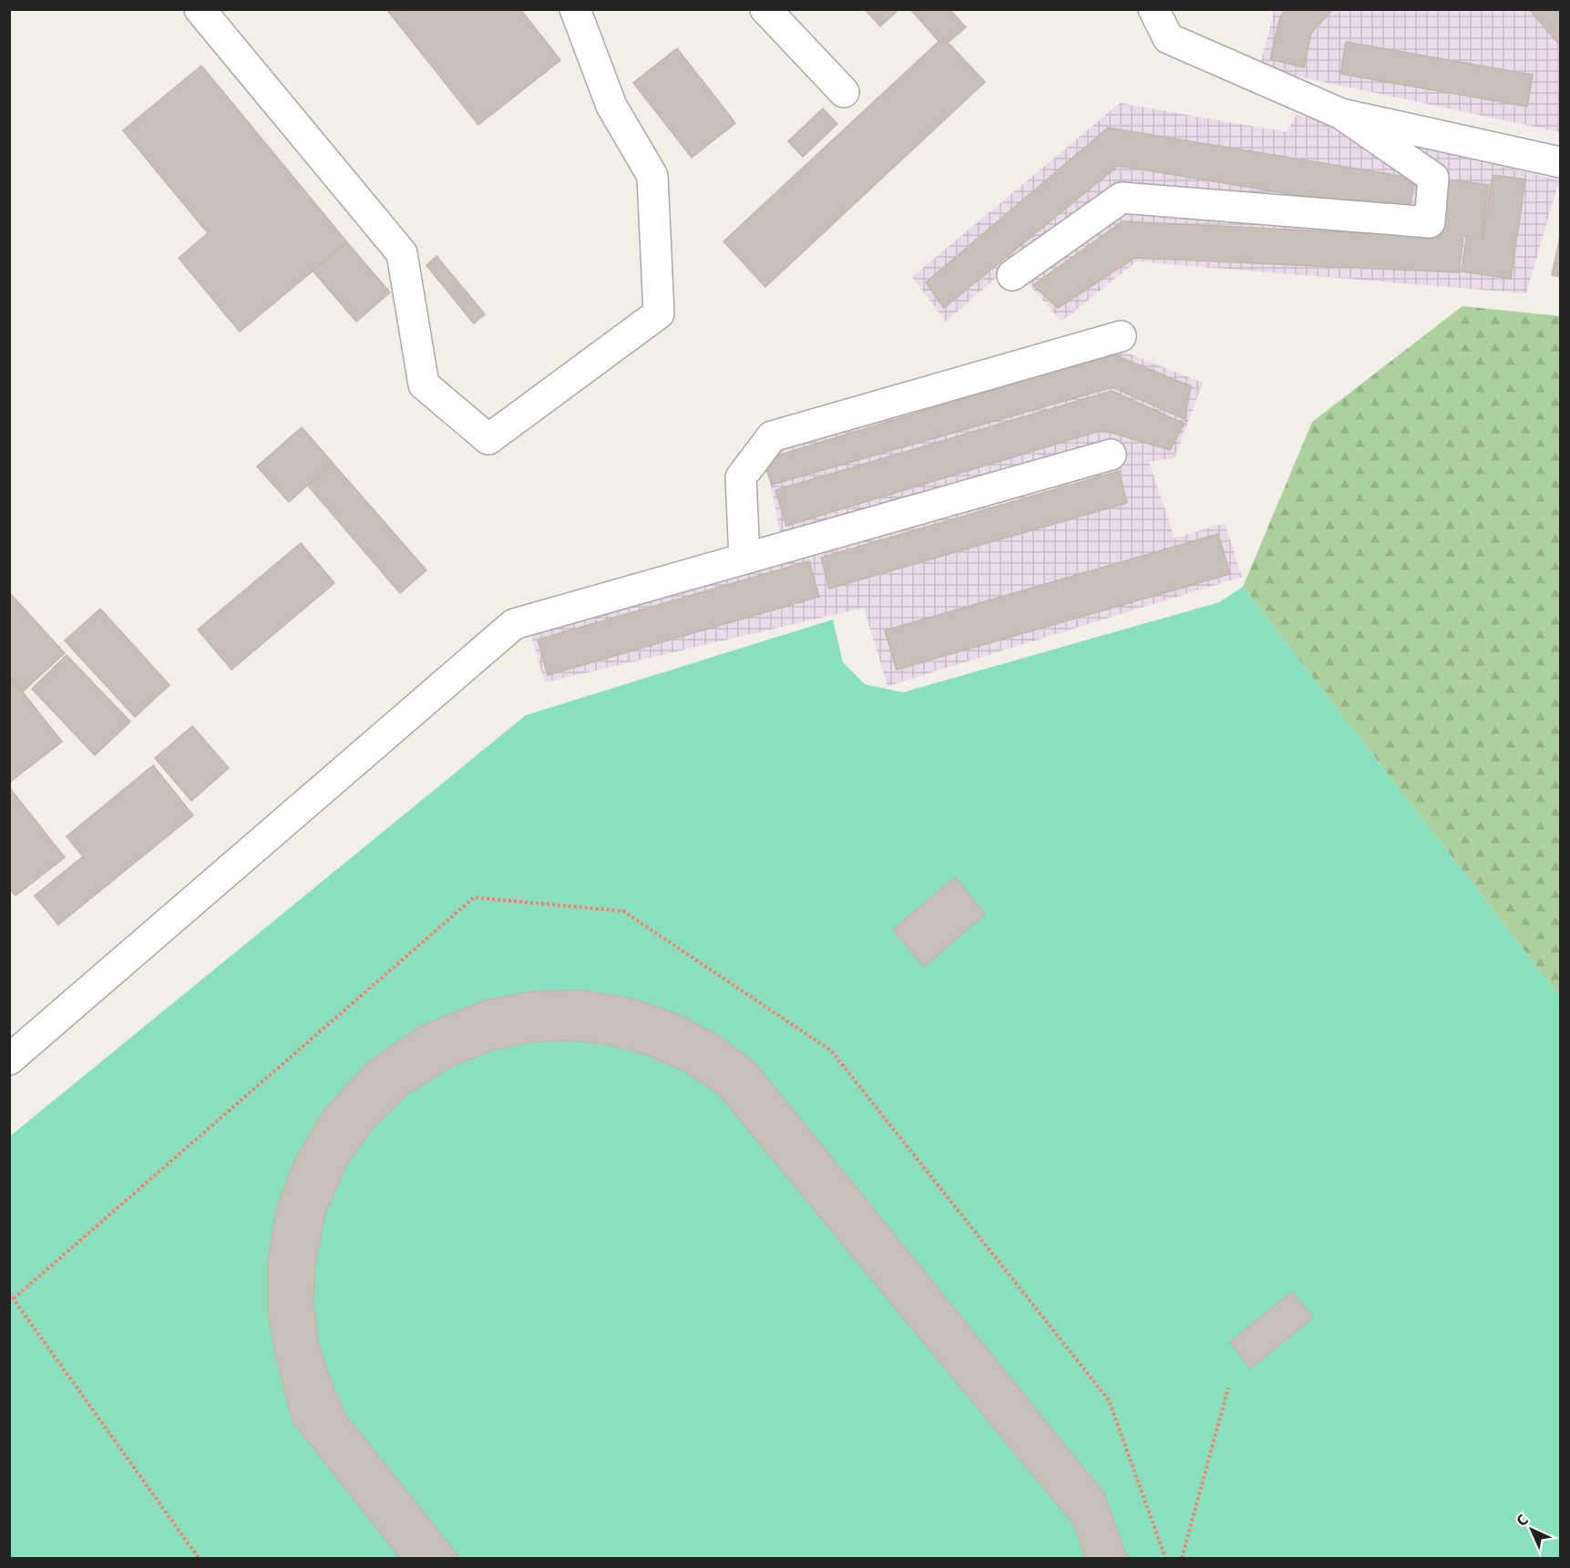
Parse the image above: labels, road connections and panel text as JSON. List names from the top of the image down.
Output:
{
  "north": "top left"
}
